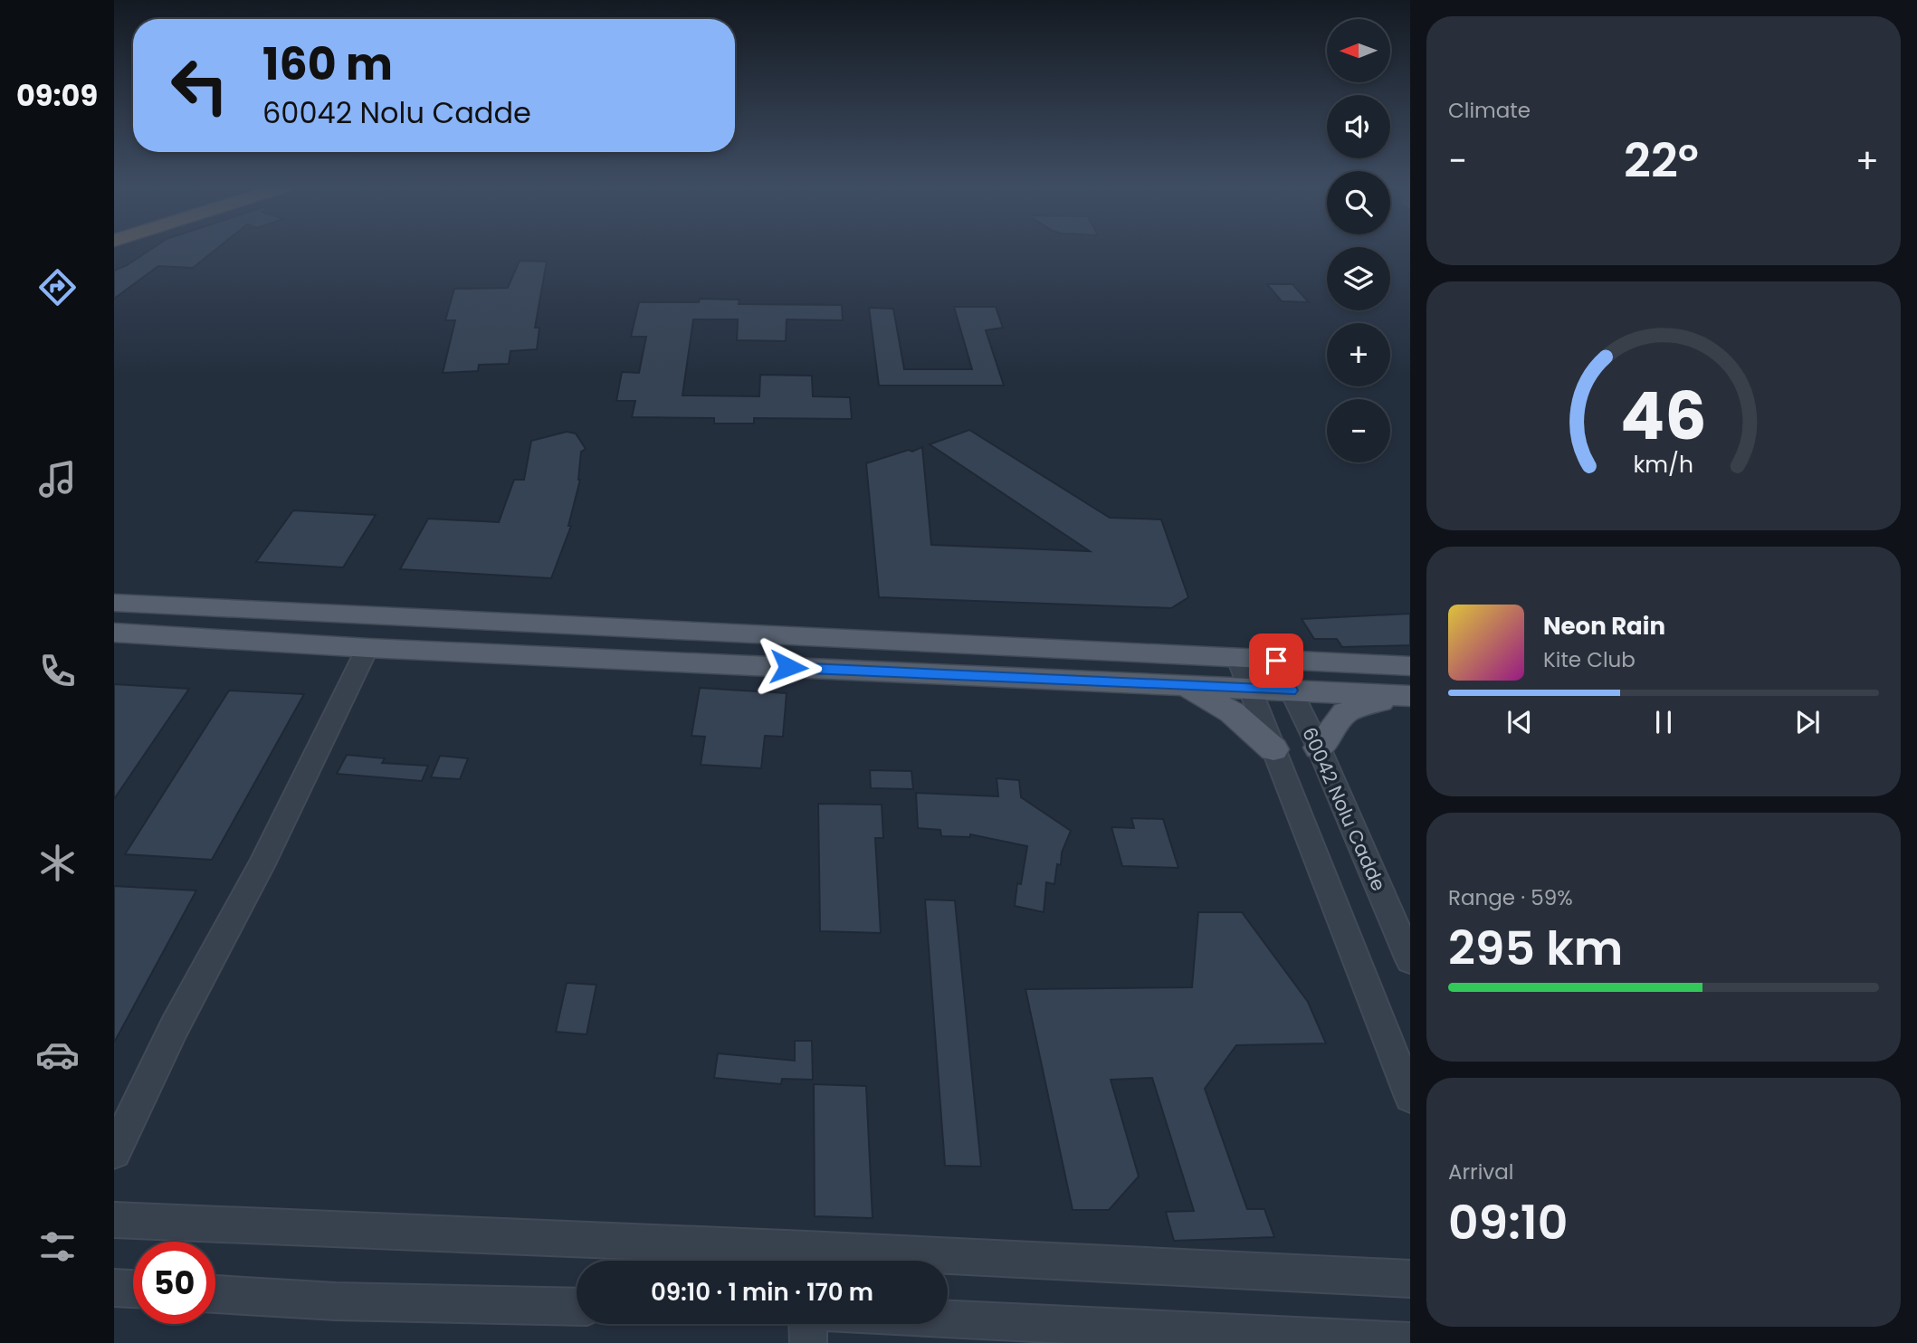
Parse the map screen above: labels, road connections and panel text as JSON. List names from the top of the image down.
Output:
{
  "streets": {
    "street": ["60042 Nolu Cadde"]
  },
  "north": "left",
  "page": {
    "tabs": "09:09",
    "tile": [
      "Climate",
      ["Range · 59%", "295 km"],
      ["Arrival", "09:10"]
    ],
    "map_buttons": ["+", "−"],
    "turn": ["160 m", "60042 Nolu Cadde"],
    "heat": ["−", "22°", "+"],
    "song": ["Neon Rain", "Kite Club"],
    "limit": "50",
    "trip": "09:10 · 1 min · 170 m",
    "gauge": ["46", "km/h"]
  }
}
